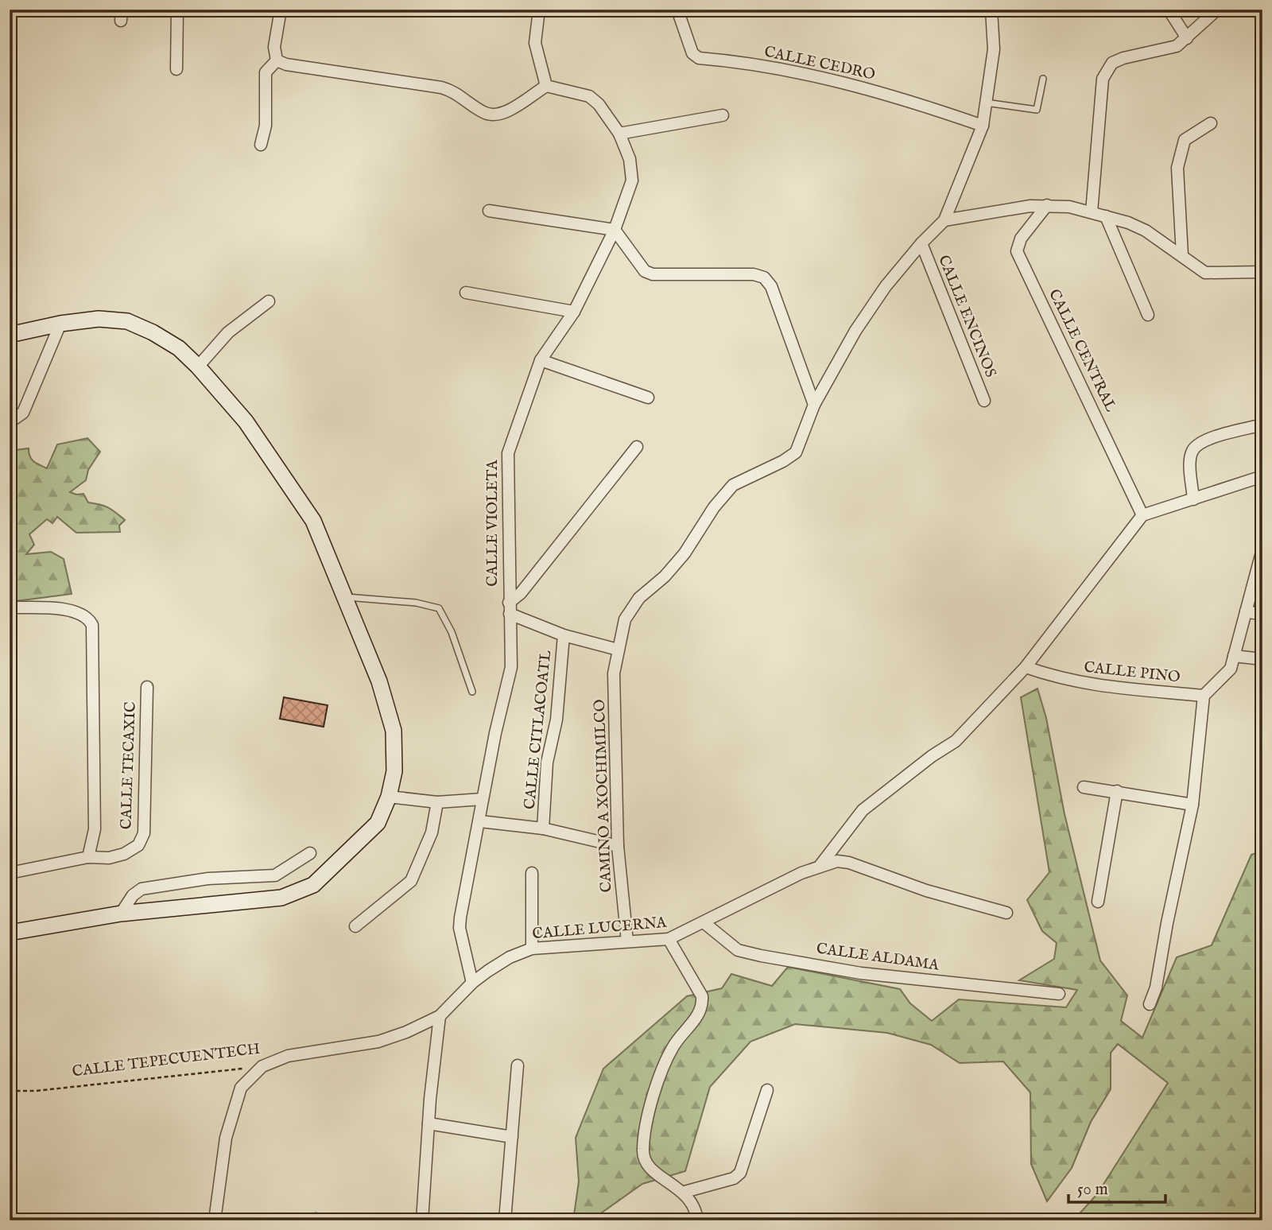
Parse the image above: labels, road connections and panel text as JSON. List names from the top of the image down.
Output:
{
  "streets": {
    "street": [
      "CALLE CEDRO",
      "CALLE ENCINOS",
      "CALLE CENTRAL",
      "CALLE VIOLETA",
      "CALLE PINO",
      "CALLE CITLACOATL",
      "CALLE TECAXIC",
      "CAMINO A XOCHIMILCO",
      "CALLE LUCERNA",
      "CALLE ALDAMA",
      "CALLE TEPECUENTECH"
    ]
  },
  "crossings": [
    ["CALLE ENCINOS", "CAMINO A XOCHIMILCO"],
    ["CALLE VIOLETA", "CALLE LUCERNA"],
    ["CALLE VIOLETA", "CALLE TEPECUENTECH"],
    ["CAMINO A XOCHIMILCO", "CALLE LUCERNA"],
    ["CALLE LUCERNA", "CALLE ALDAMA"],
    ["CALLE LUCERNA", "CALLE TEPECUENTECH"]
  ],
  "scale_bar": "50 m"
}
